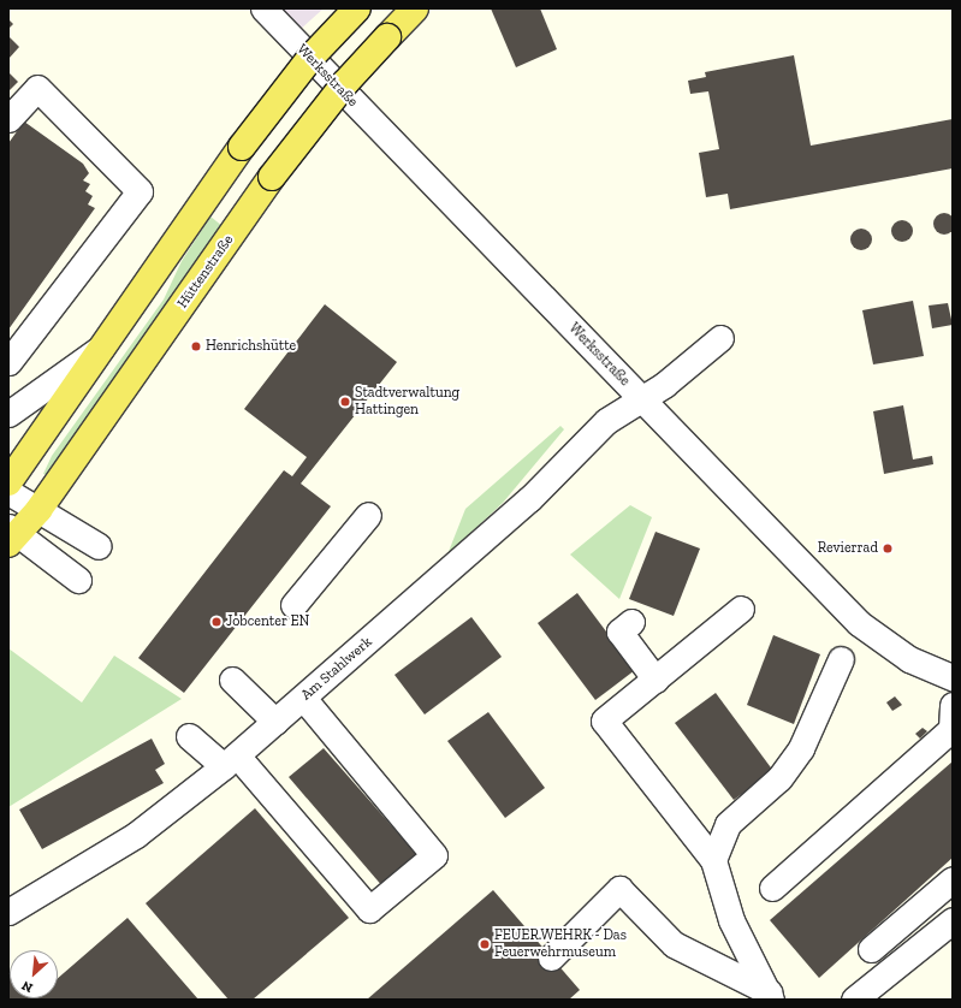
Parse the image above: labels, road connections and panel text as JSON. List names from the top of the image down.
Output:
{
  "streets": {
    "main road": ["Hüttenstraße"],
    "street": ["Werksstraße", "Am Stahlwerk"]
  },
  "crossings": [
    ["Werksstraße", "Am Stahlwerk"]
  ],
  "places": [
    "Henrichshütte",
    "Stadtverwaltung Hattingen",
    "Revierrad",
    "Jobcenter EN",
    "FEUER.WEHRK - Das Feuerwehrmuseum"
  ],
  "north": "bottom left"
}
